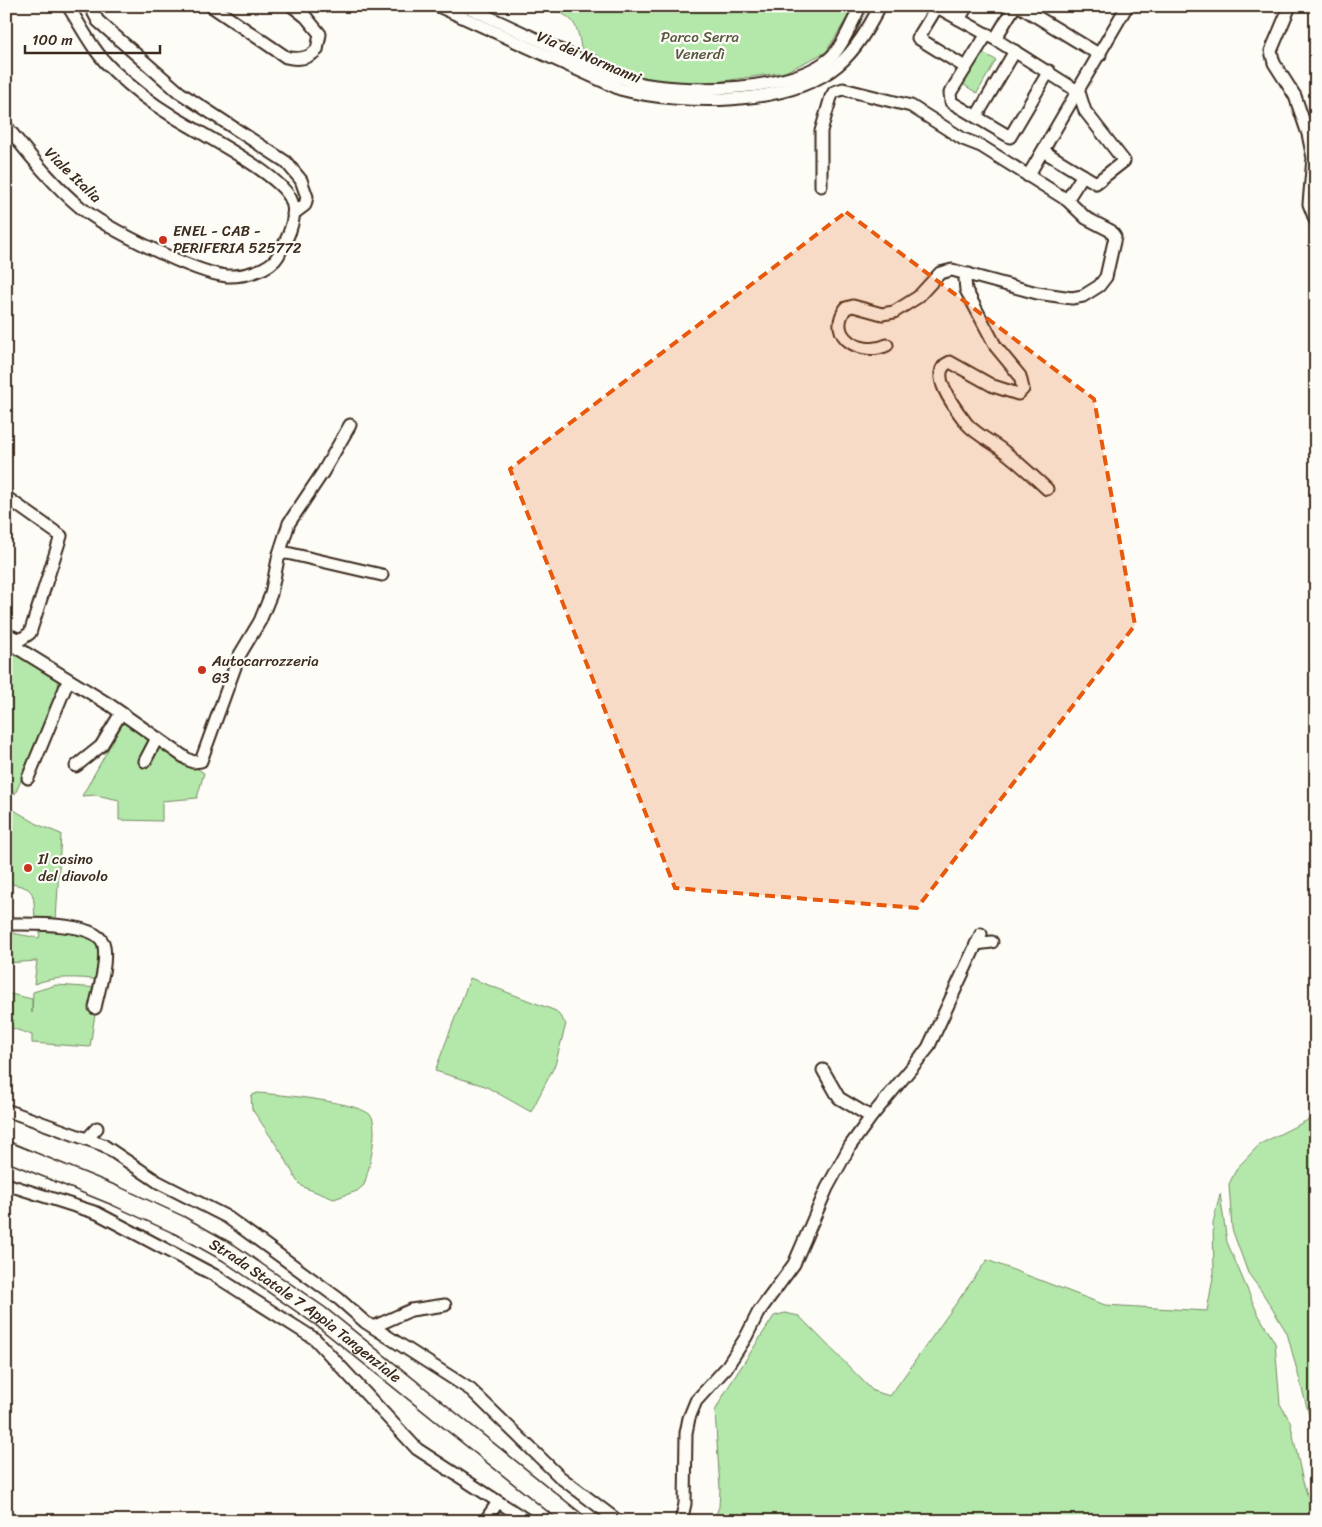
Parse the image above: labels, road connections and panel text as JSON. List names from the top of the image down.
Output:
{
  "streets": {
    "highway": ["Strada Statale 7 Appia Tangenziale"],
    "street": ["Via dei Normanni", "Viale Italia"]
  },
  "parks": ["Parco Serra Venerdì"],
  "places": ["ENEL - CAB - PERIFERIA 525772", "Autocarrozzeria G3", "Il casino del diavolo"],
  "scale_bar": "100 m"
}
